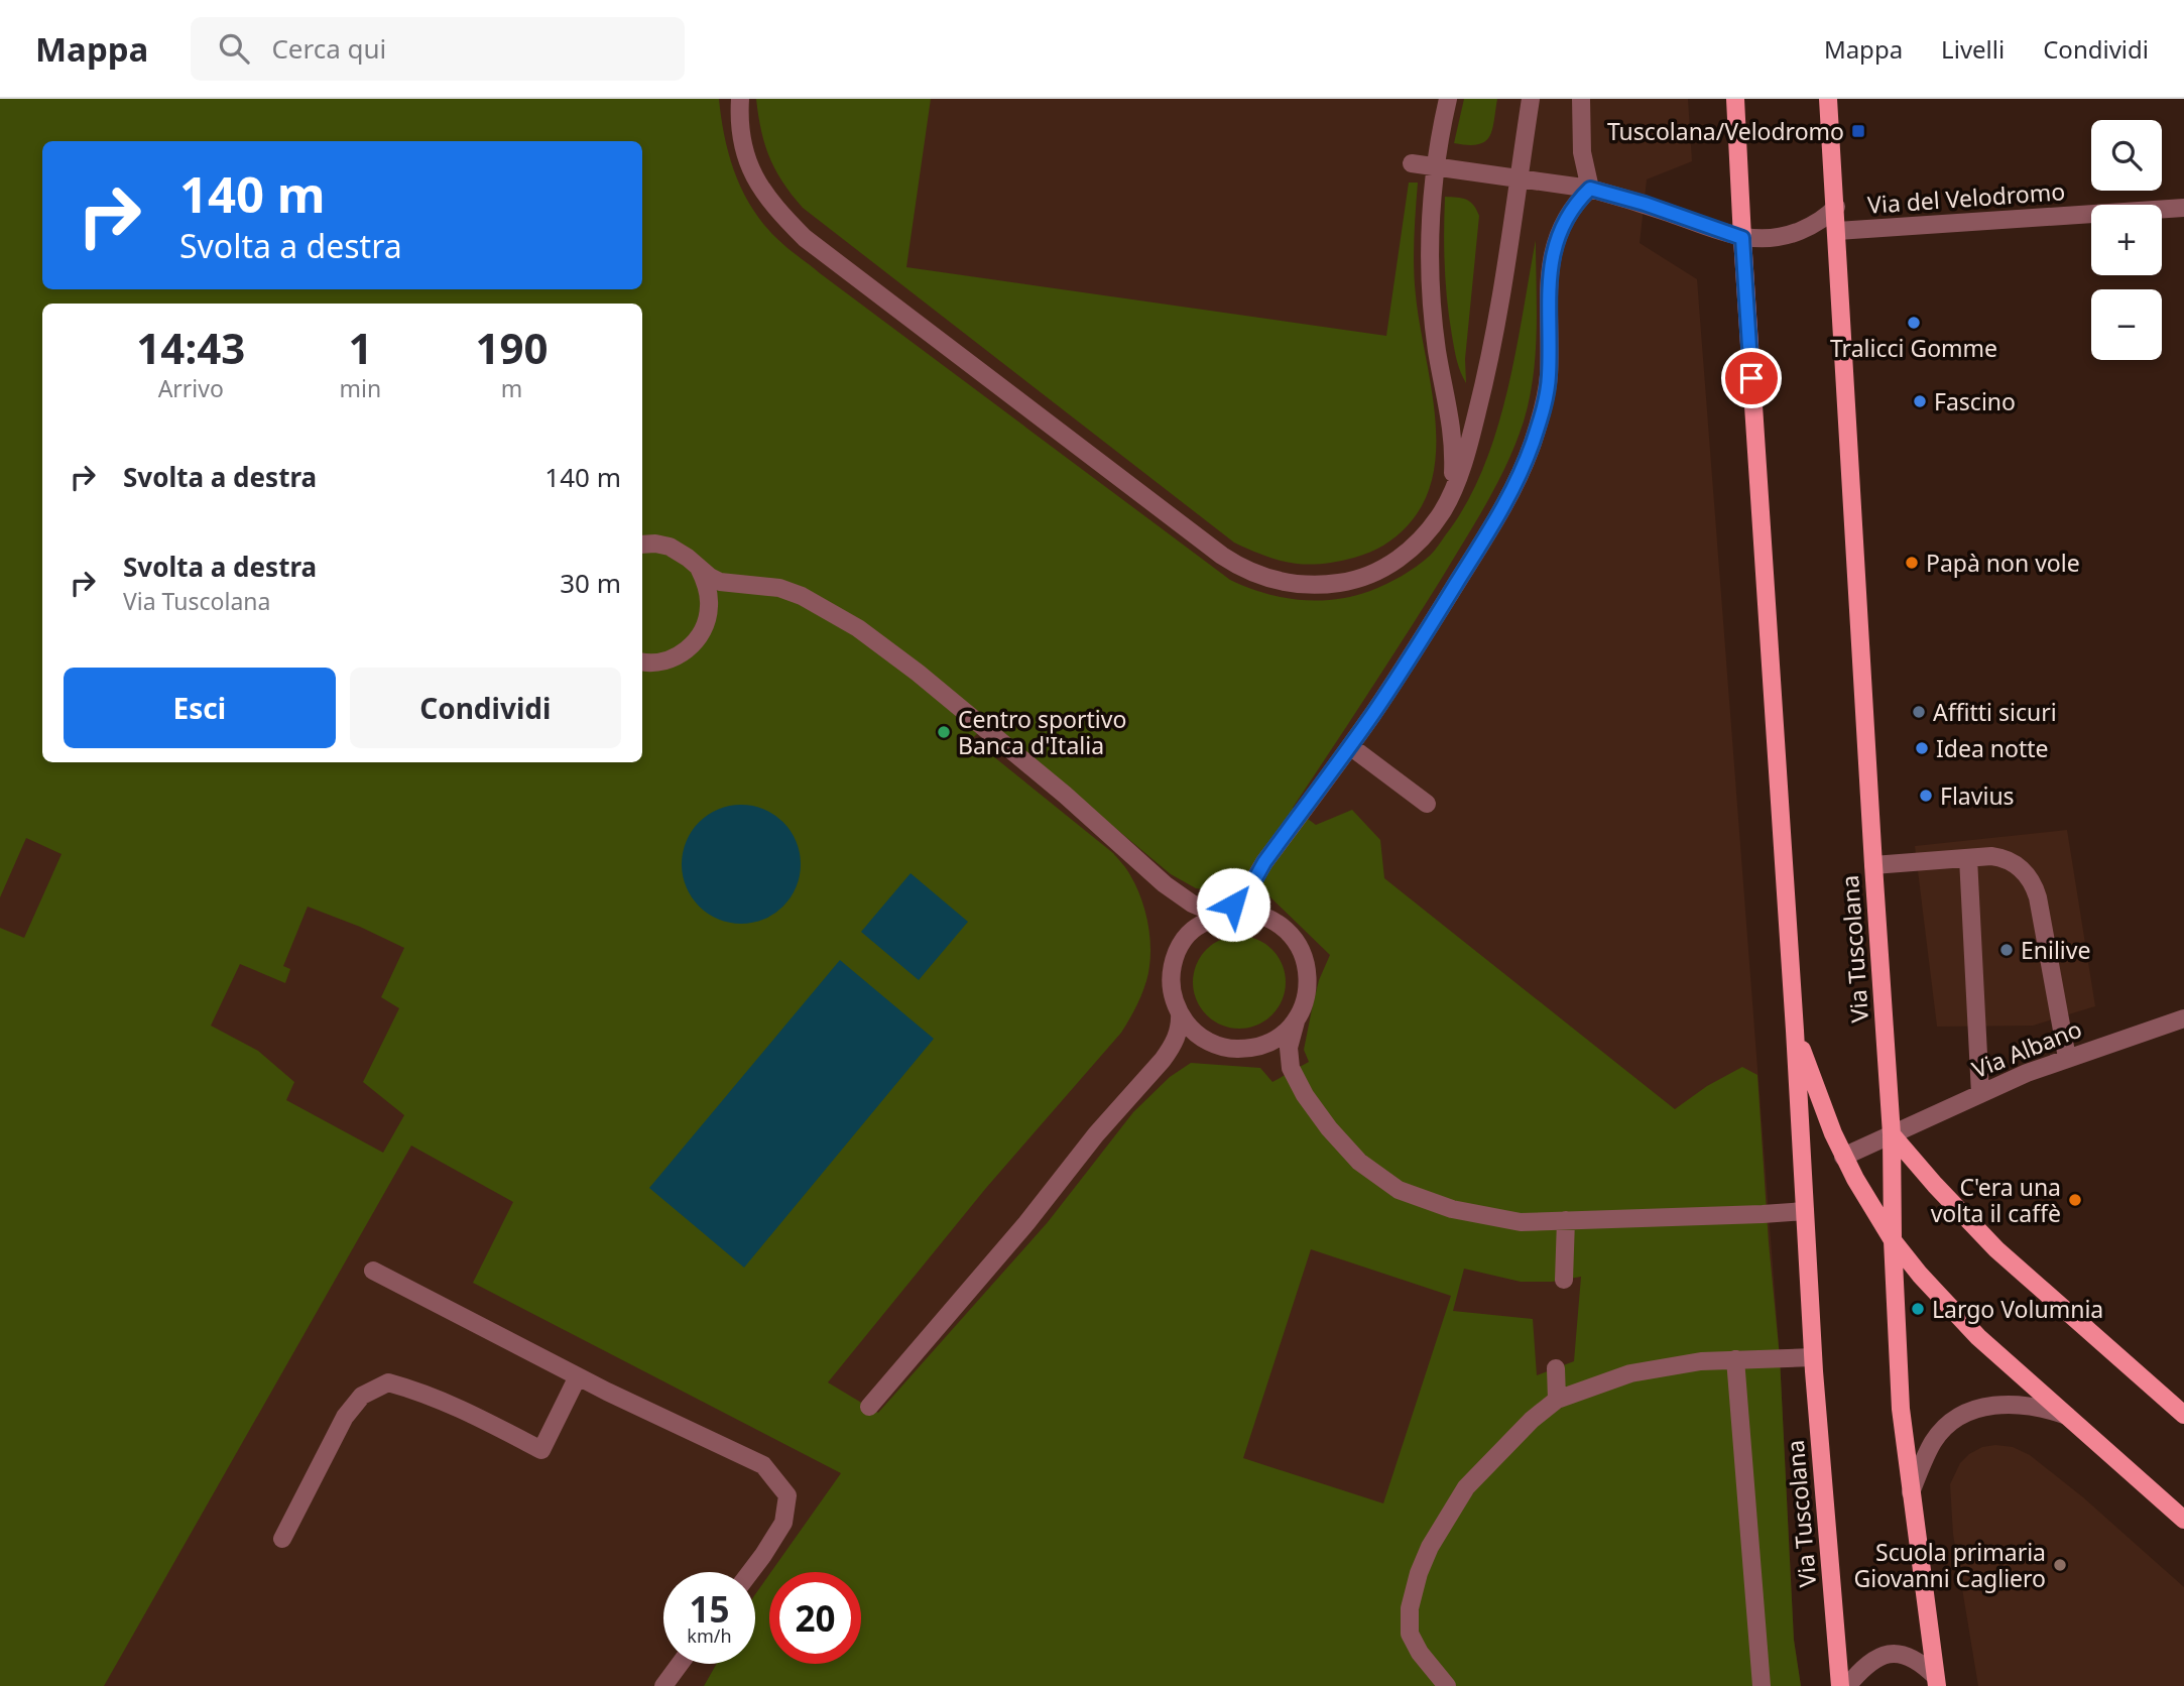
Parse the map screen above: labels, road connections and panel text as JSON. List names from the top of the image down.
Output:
{
  "streets": {
    "main road": ["Via Tuscolana"],
    "street": ["Via del Velodromo", "Via Albano"]
  },
  "crossings": [
    ["Via del Velodromo", "Via Tuscolana"],
    ["Via Tuscolana", "Via Albano"]
  ],
  "places": {
    "transit": ["Tuscolana/Velodromo"],
    "other": [
      "Tralicci Gomme",
      "Fascino",
      "Papà non vole",
      "Affitti sicuri",
      "Centro sportivo Banca d'Italia",
      "Idea notte",
      "Flavius",
      "Enilive",
      "C'era una volta il caffè",
      "Largo Volumnia",
      "Scuola primaria Giovanni Cagliero"
    ]
  },
  "page": {
    "header": "Mappa",
    "search": "Cerca qui",
    "nav": ["Mappa", "Livelli", "Condividi"],
    "map_buttons": ["+", "−"],
    "turn": ["140 m", "Svolta a destra"],
    "eta": [
      "14:43",
      "Arrivo",
      "1",
      "min",
      "190",
      "m"
    ],
    "list": [
      {
        "name": "Svolta a destra",
        "value": "140 m"
      },
      {
        "name": "Svolta a destra",
        "note": "Via Tuscolana",
        "value": "30 m"
      }
    ],
    "buttons": ["Esci", "Condividi"],
    "speed": "15 km/h",
    "limit": "20"
  }
}
